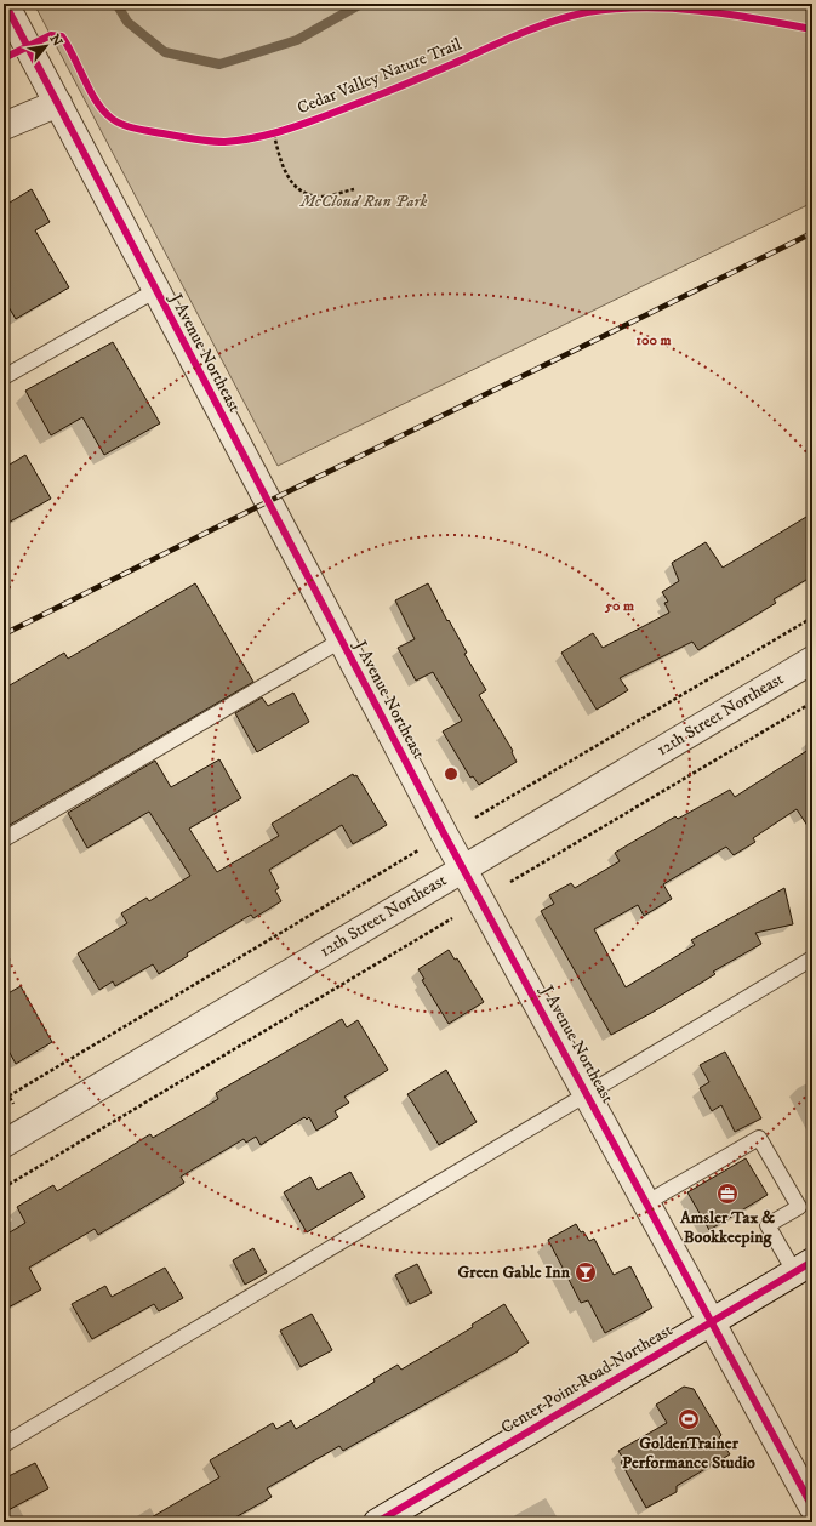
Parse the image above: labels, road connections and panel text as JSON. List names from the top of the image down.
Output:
{
  "streets": {
    "street": ["J Avenue Northeast", "12th Street Northeast", "Center Point Road Northeast"],
    "cycle path": ["Cedar Valley Nature Trail"]
  },
  "crossings": [
    ["J Avenue Northeast", "12th Street Northeast"],
    ["J Avenue Northeast", "Center Point Road Northeast"]
  ],
  "parks": ["McCloud Run Park"],
  "places": {
    "office": ["Amsler Tax & Bookkeeping"],
    "bar": ["Green Gable Inn"],
    "sports": ["GoldenTrainer Performance Studio"]
  },
  "north": "top right",
  "rings": ["100 m", "50 m"]
}
